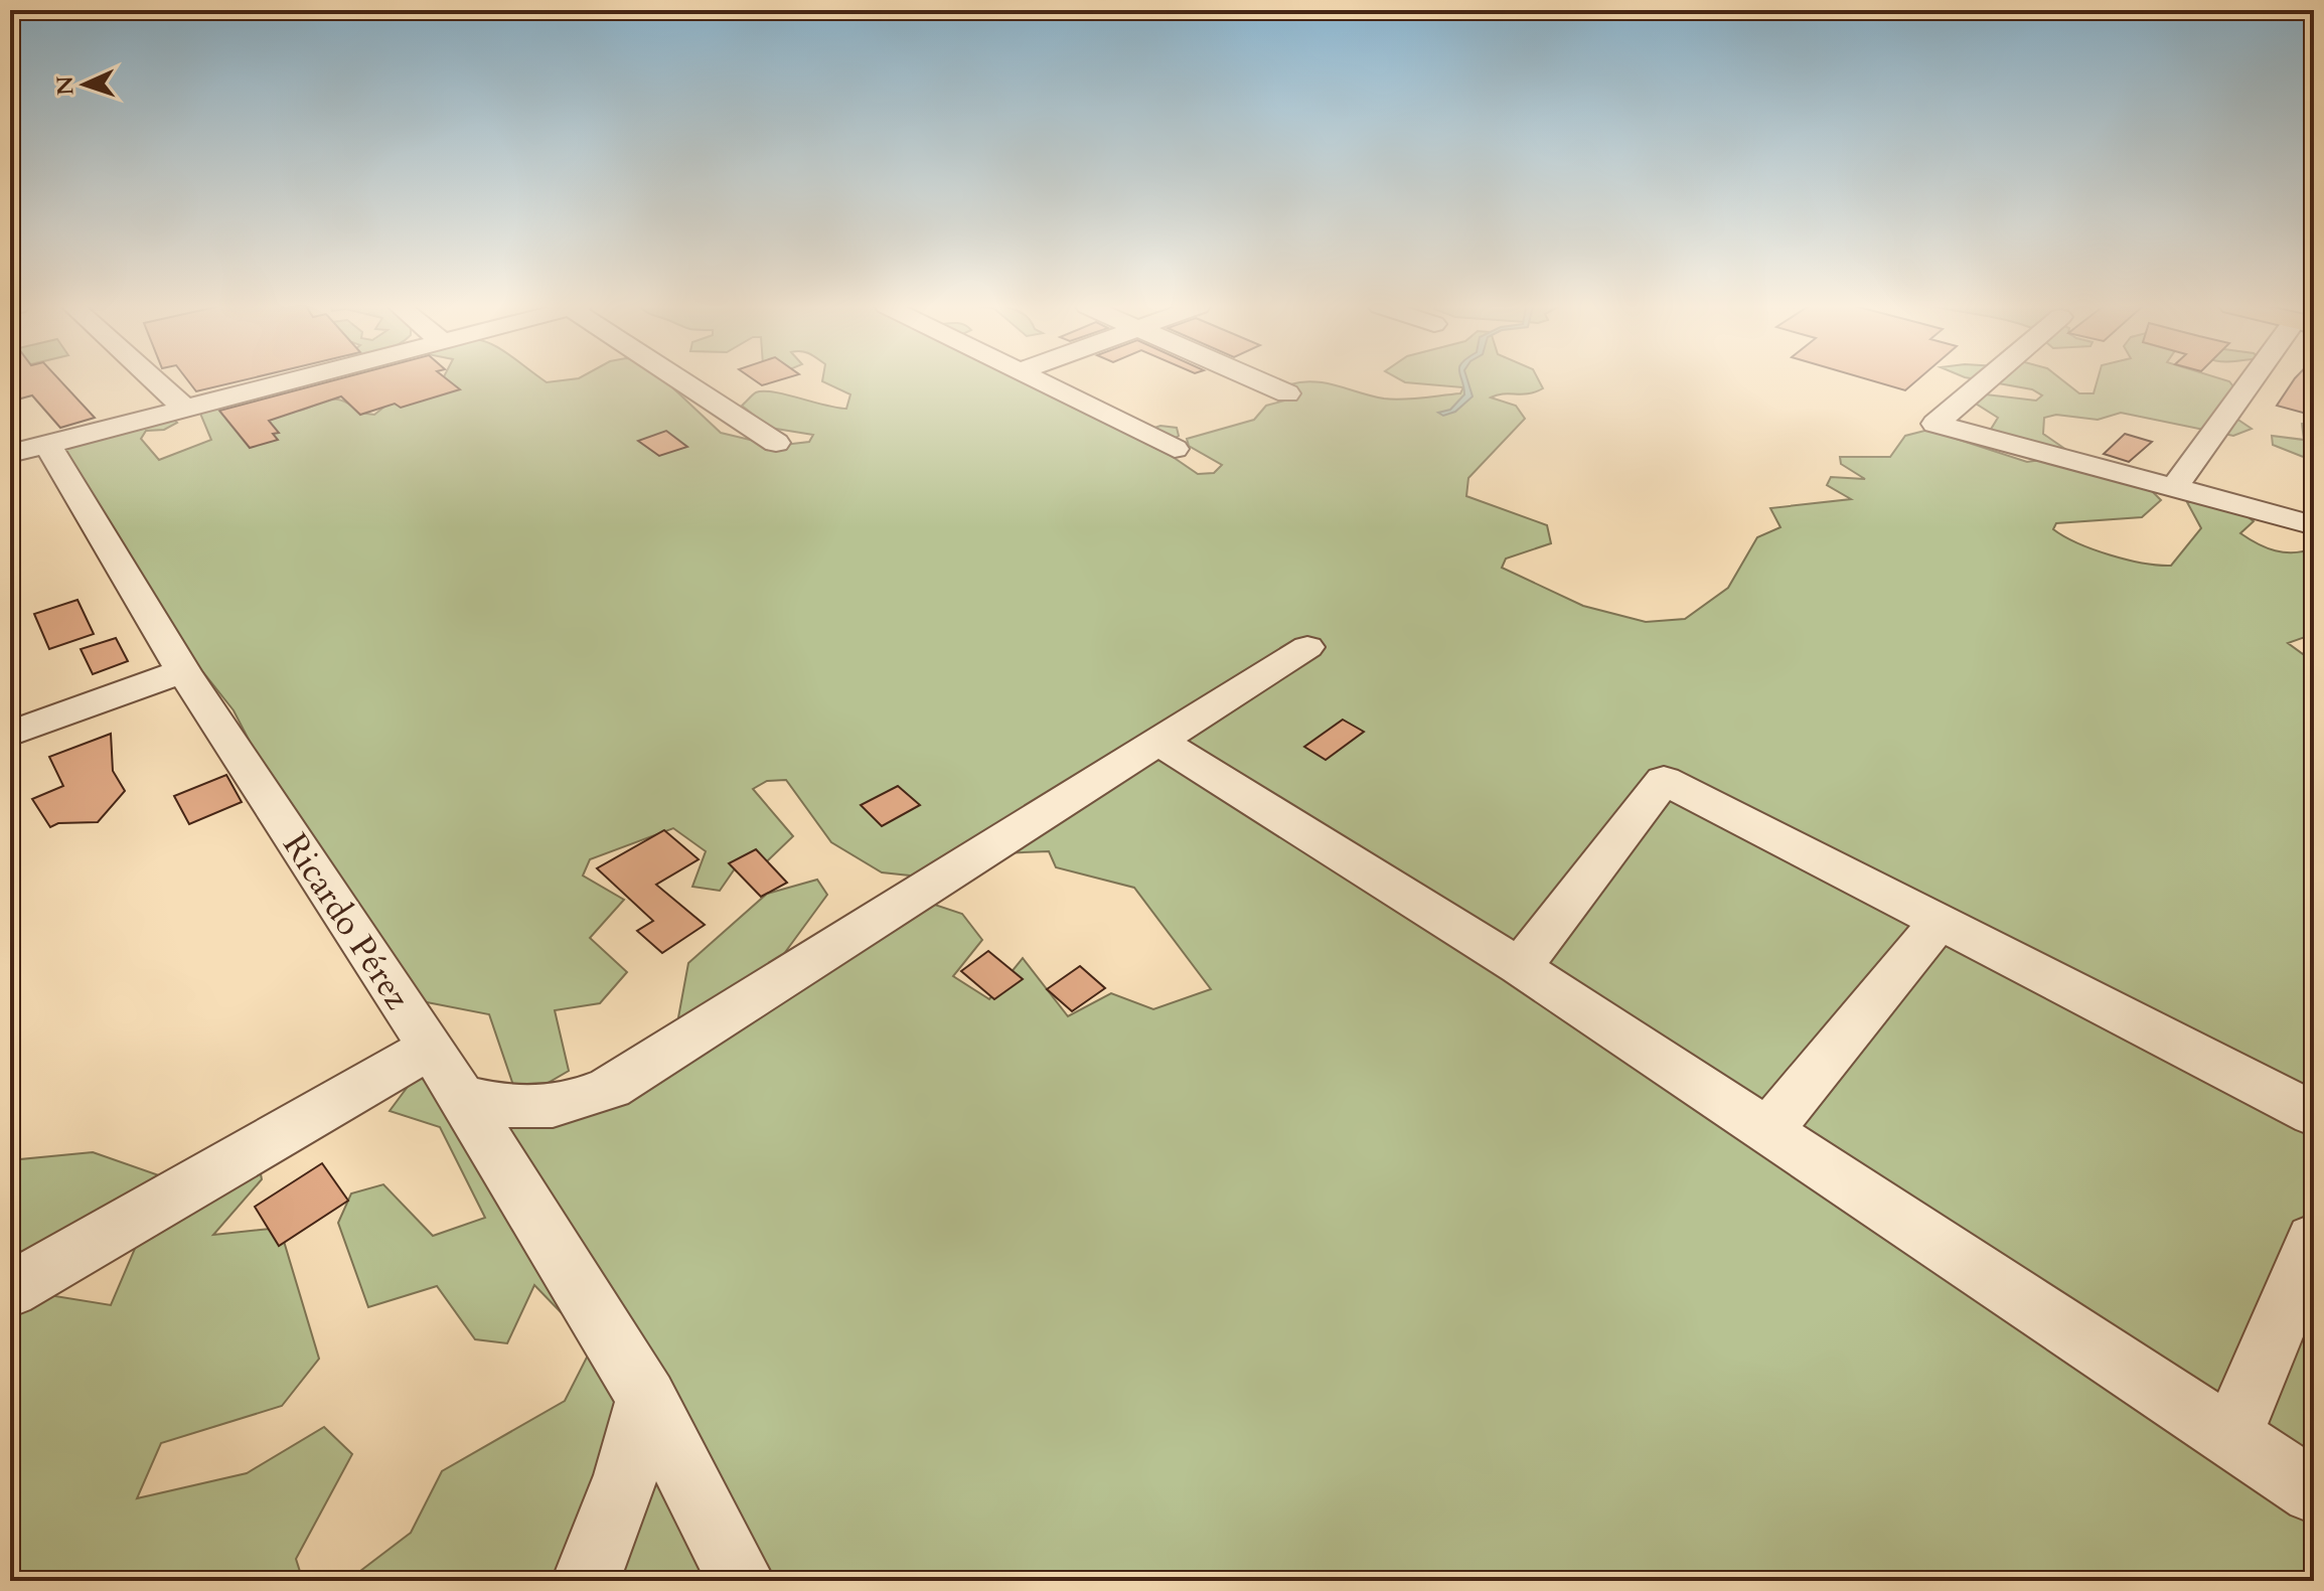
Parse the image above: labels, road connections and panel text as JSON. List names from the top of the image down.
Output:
{
  "streets": {
    "street": ["Ricardo Pérez"]
  },
  "north": "left"
}
